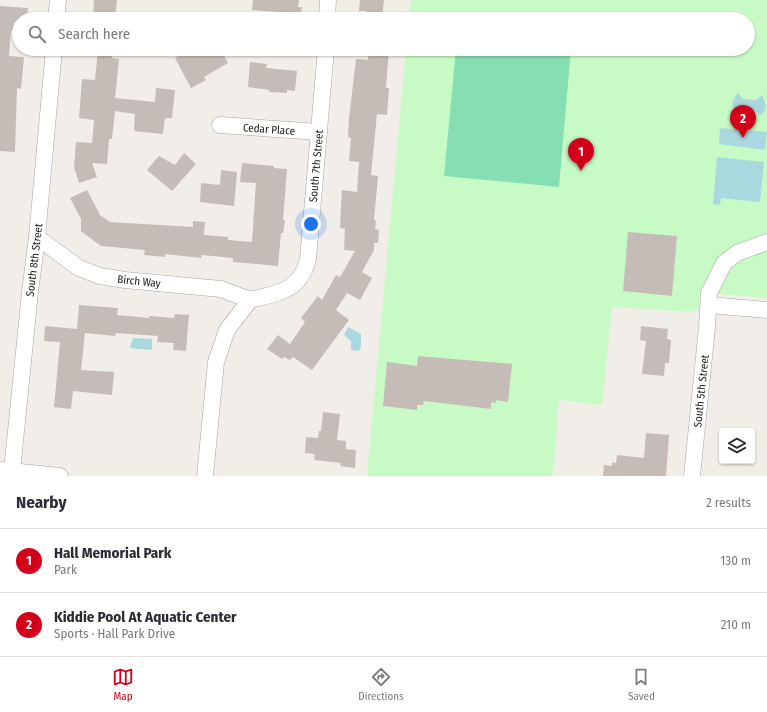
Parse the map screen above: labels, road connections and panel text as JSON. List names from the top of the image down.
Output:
{
  "streets": {
    "street": [
      "Cedar Place",
      "South 7th Street",
      "South 8th Street",
      "Birch Way",
      "South 5th Street"
    ]
  },
  "crossings": [
    ["Cedar Place", "South 7th Street"],
    ["South 7th Street", "Birch Way"],
    ["South 8th Street", "Birch Way"]
  ],
  "page": {
    "search": "Search here",
    "pins": ["2", "1"],
    "heading": ["Nearby", "2 results"],
    "list": [
      {
        "mark": "1",
        "name": "Hall Memorial Park",
        "note": "Park",
        "value": "130 m"
      },
      {
        "mark": "2",
        "name": "Kiddie Pool At Aquatic Center",
        "note": "Sports · Hall Park Drive",
        "value": "210 m"
      }
    ],
    "nav": ["Map", "Directions", "Saved"]
  }
}
